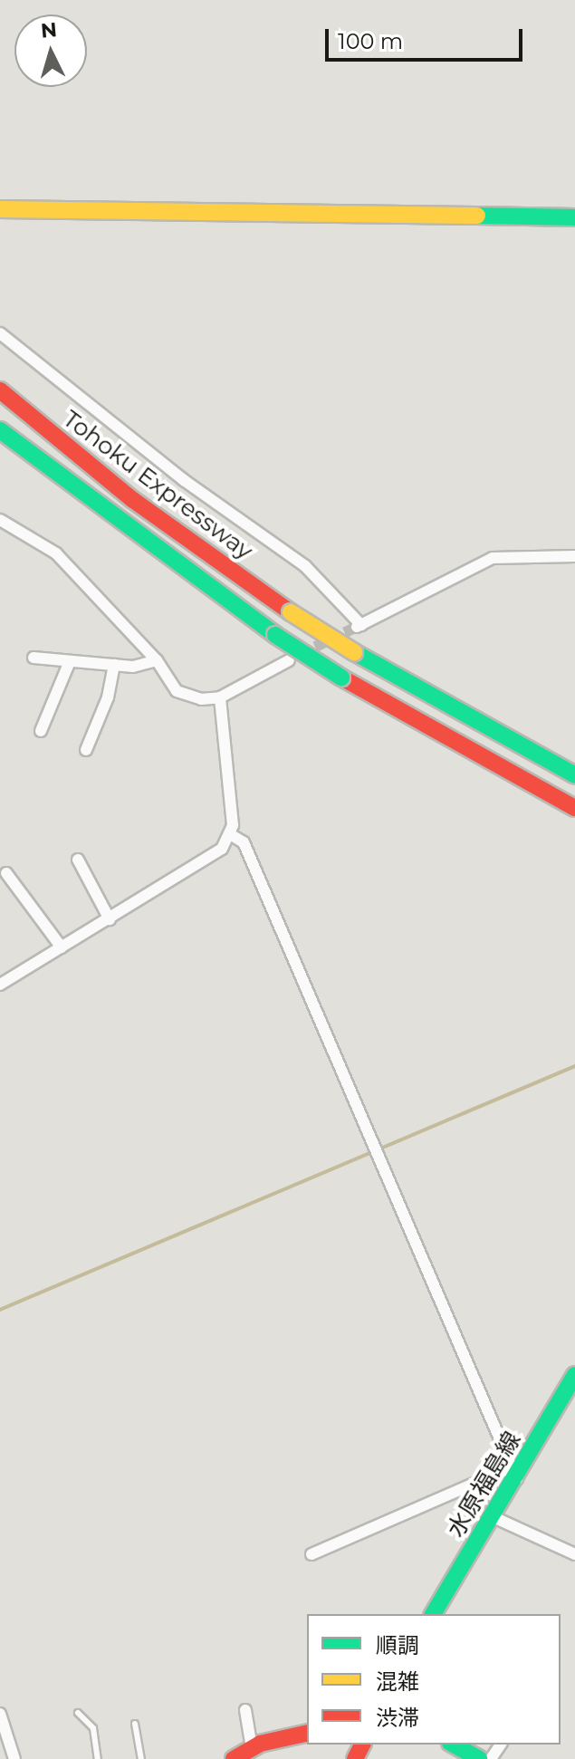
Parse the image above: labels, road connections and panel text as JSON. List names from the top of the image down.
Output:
{
  "streets": {
    "main road": ["Tohoku Expressway", "水原福島線"]
  },
  "legend": ["順調", "混雑", "渋滞"],
  "scale_bar": "100 m",
  "north": "top"
}
